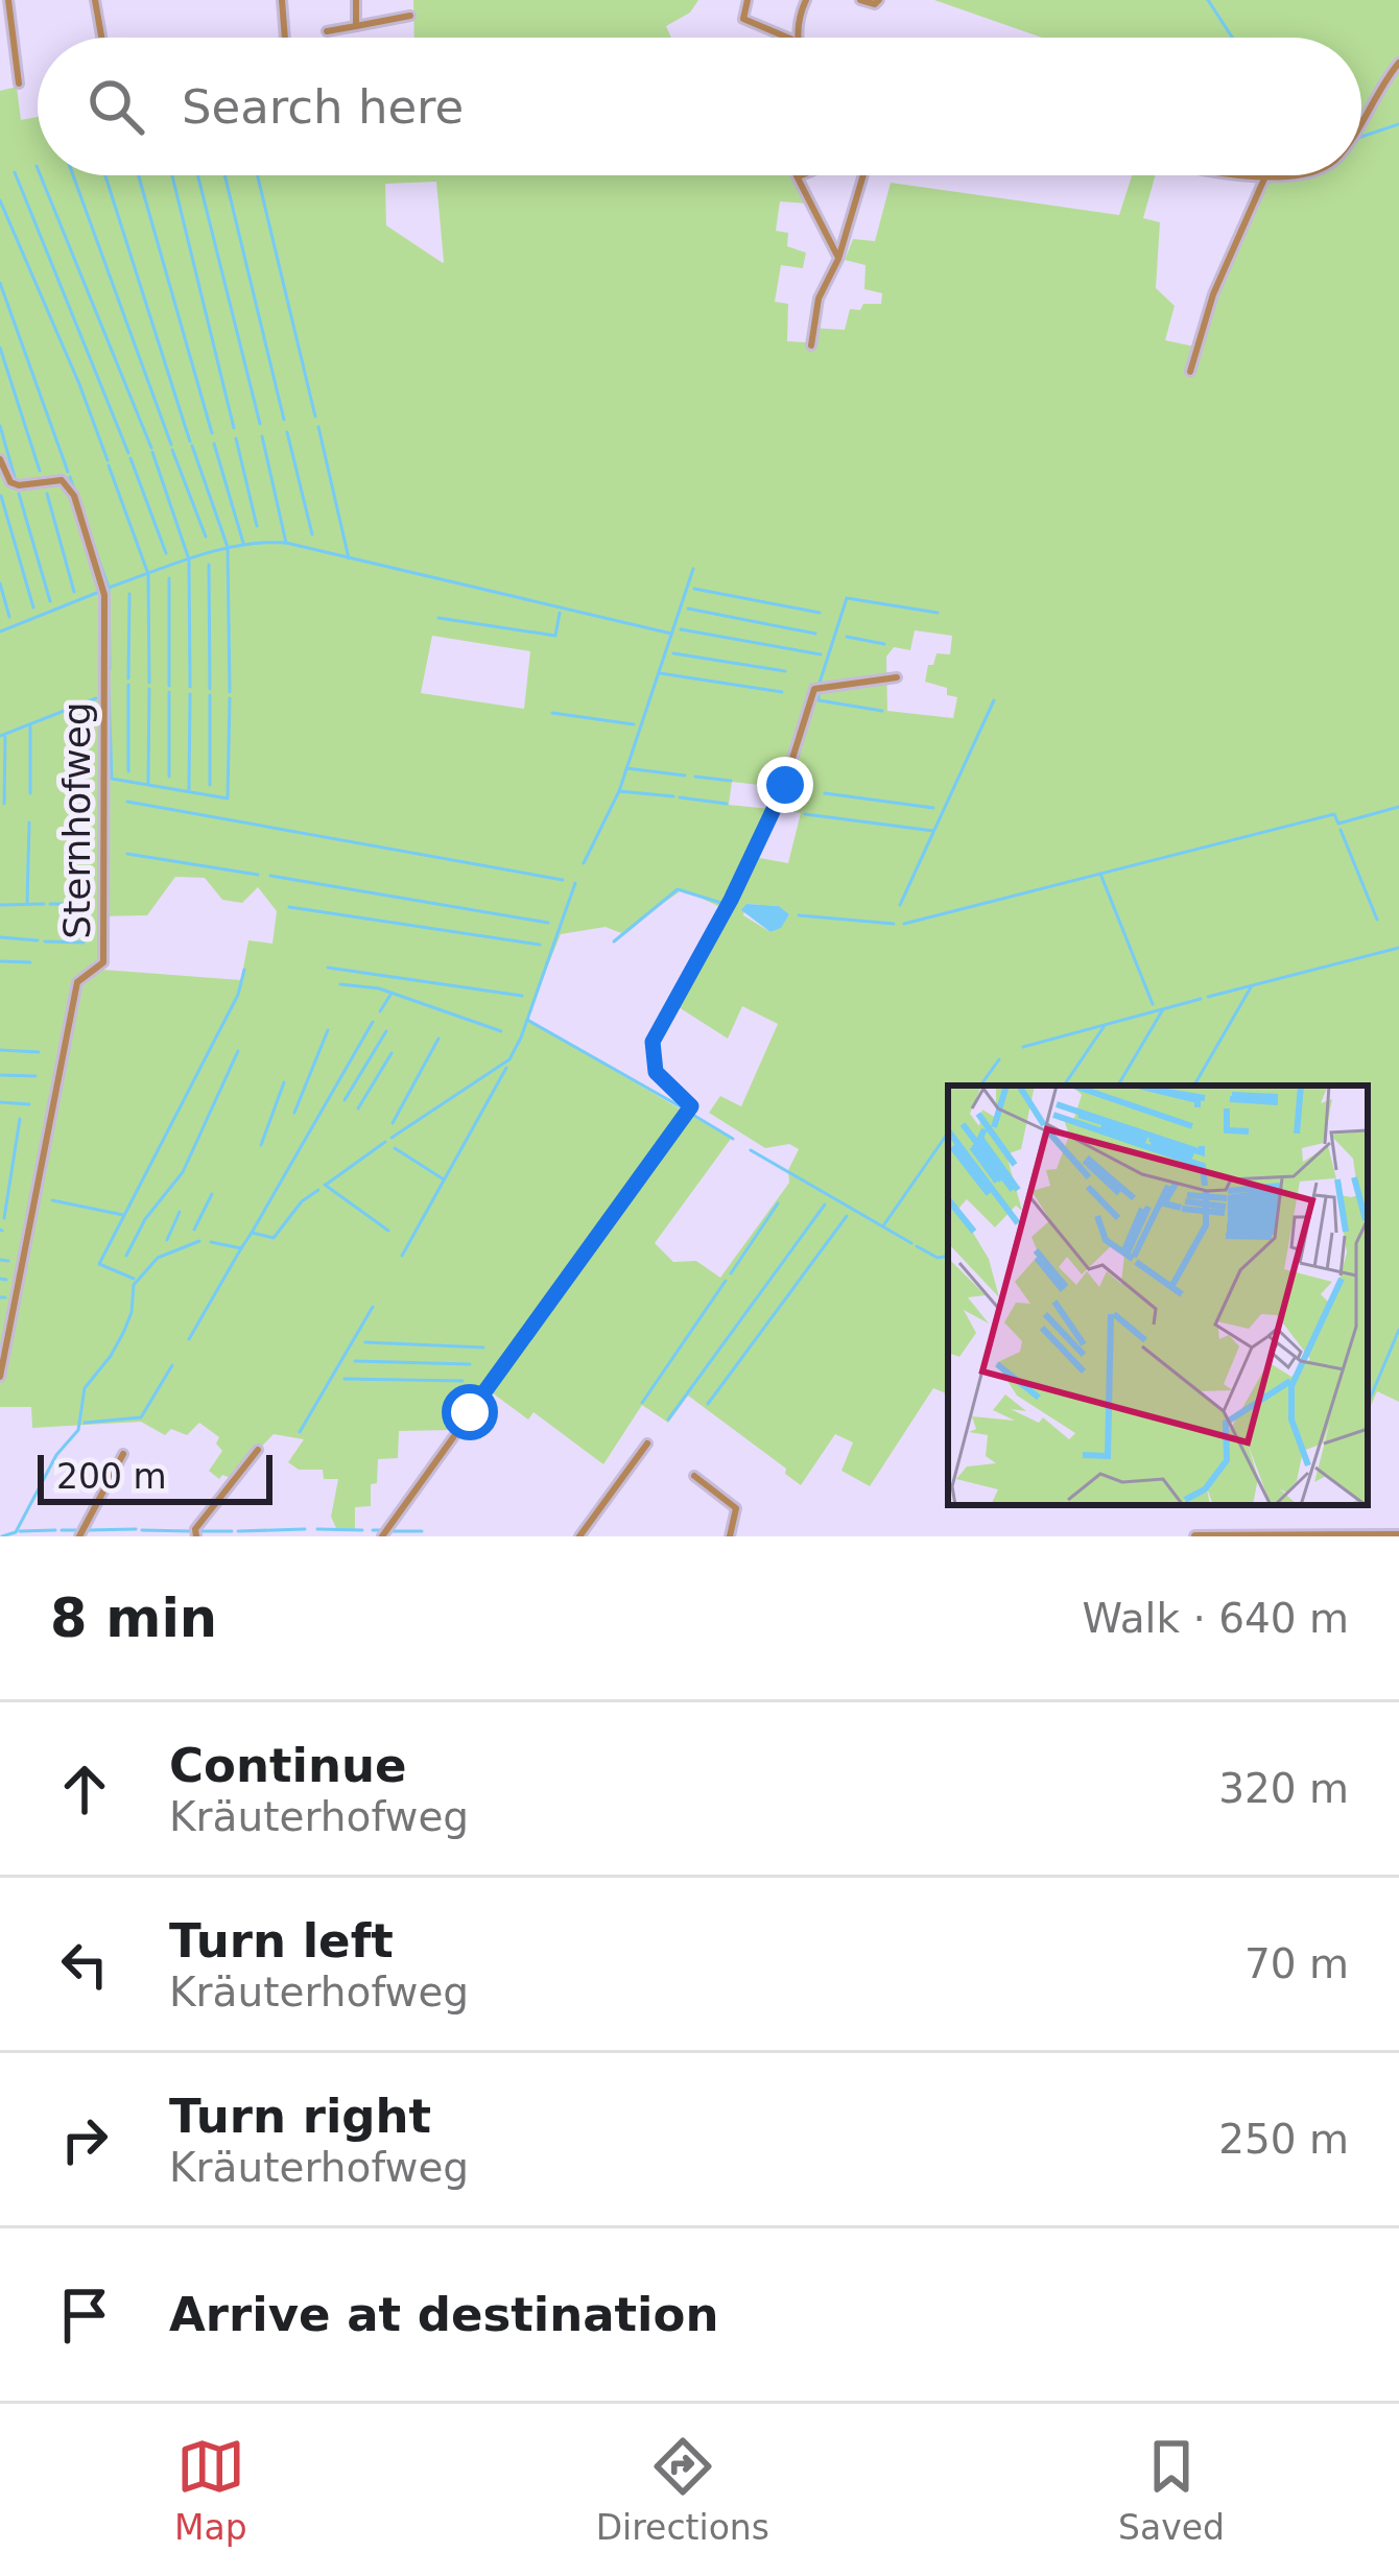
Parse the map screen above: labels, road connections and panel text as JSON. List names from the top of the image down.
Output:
{
  "streets": {
    "street": ["Sternhofweg"]
  },
  "scale_bar": "200 m",
  "page": {
    "search": "Search here",
    "scale": "200 m",
    "heading": ["8 min", "Walk · 640 m"],
    "list": [
      ["Continue", "Kräuterhofweg", "320 m"],
      ["Turn left", "Kräuterhofweg", "70 m"],
      ["Turn right", "Kräuterhofweg", "250 m"],
      "Arrive at destination"
    ],
    "nav": ["Map", "Directions", "Saved"]
  }
}
